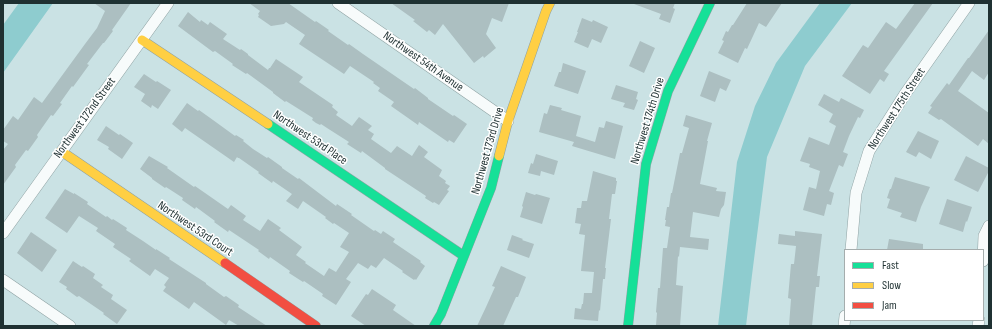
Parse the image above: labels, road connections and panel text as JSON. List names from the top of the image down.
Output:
{
  "streets": {
    "street": [
      "Northwest 54th Avenue",
      "Northwest 175th Street",
      "Northwest 172nd Street",
      "Northwest 174th Drive",
      "Northwest 53rd Place",
      "Northwest 173rd Drive",
      "Northwest 53rd Court"
    ]
  },
  "crossings": [
    ["Northwest 54th Avenue", "Northwest 173rd Drive"],
    ["Northwest 172nd Street", "Northwest 53rd Place"],
    ["Northwest 172nd Street", "Northwest 53rd Court"],
    ["Northwest 53rd Place", "Northwest 173rd Drive"]
  ],
  "legend": ["Fast", "Slow", "Jam"]
}
